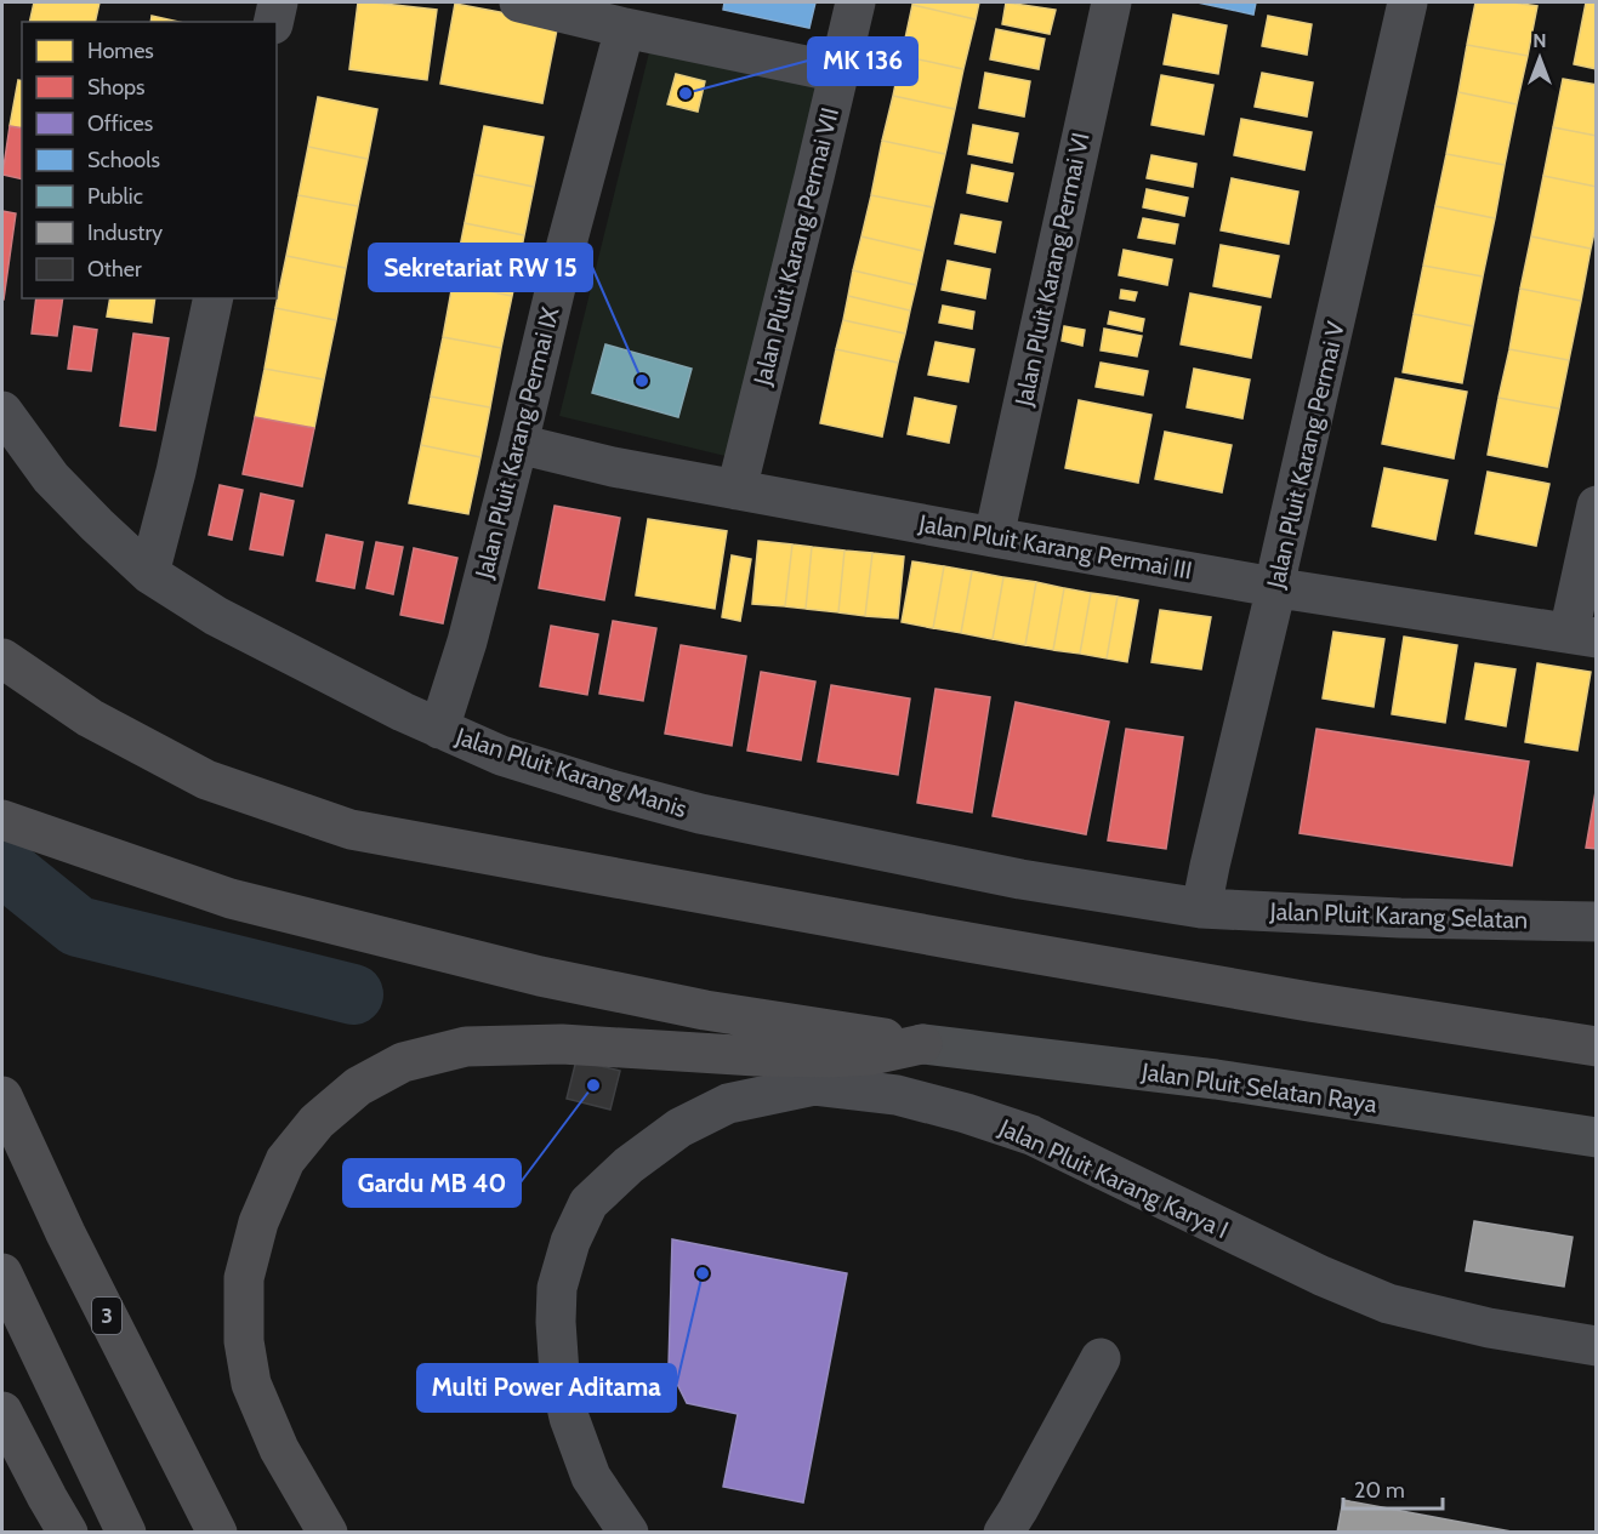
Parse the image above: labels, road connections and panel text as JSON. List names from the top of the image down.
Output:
{
  "streets": {
    "highway": ["3"],
    "main road": ["Jalan Pluit Selatan Raya"],
    "street": [
      "Jalan Pluit Karang Permai VII",
      "Jalan Pluit Karang Permai VI",
      "Jalan Pluit Karang Permai IX",
      "Jalan Pluit Karang Permai V",
      "Jalan Pluit Karang Permai III",
      "Jalan Pluit Karang Manis",
      "Jalan Pluit Karang Selatan",
      "Jalan Pluit Karang Karya I"
    ]
  },
  "crossings": [
    ["Jalan Pluit Karang Permai VII", "Jalan Pluit Karang Permai III"],
    ["Jalan Pluit Karang Permai VI", "Jalan Pluit Karang Permai III"],
    ["Jalan Pluit Karang Permai IX", "Jalan Pluit Karang Permai III"],
    ["Jalan Pluit Karang Permai IX", "Jalan Pluit Karang Manis"],
    ["Jalan Pluit Karang Permai V", "Jalan Pluit Karang Permai III"],
    ["Jalan Pluit Karang Permai V", "Jalan Pluit Karang Manis"],
    ["Jalan Pluit Karang Permai V", "Jalan Pluit Karang Selatan"],
    ["Jalan Pluit Karang Manis", "Jalan Pluit Karang Selatan"]
  ],
  "places": [
    "MK 136",
    "Sekretariat RW 15",
    "Gardu MB 40",
    "Multi Power Aditama"
  ],
  "legend": [
    "Homes",
    "Shops",
    "Offices",
    "Schools",
    "Public",
    "Industry",
    "Other"
  ],
  "scale_bar": "20 m",
  "north": "top"
}
